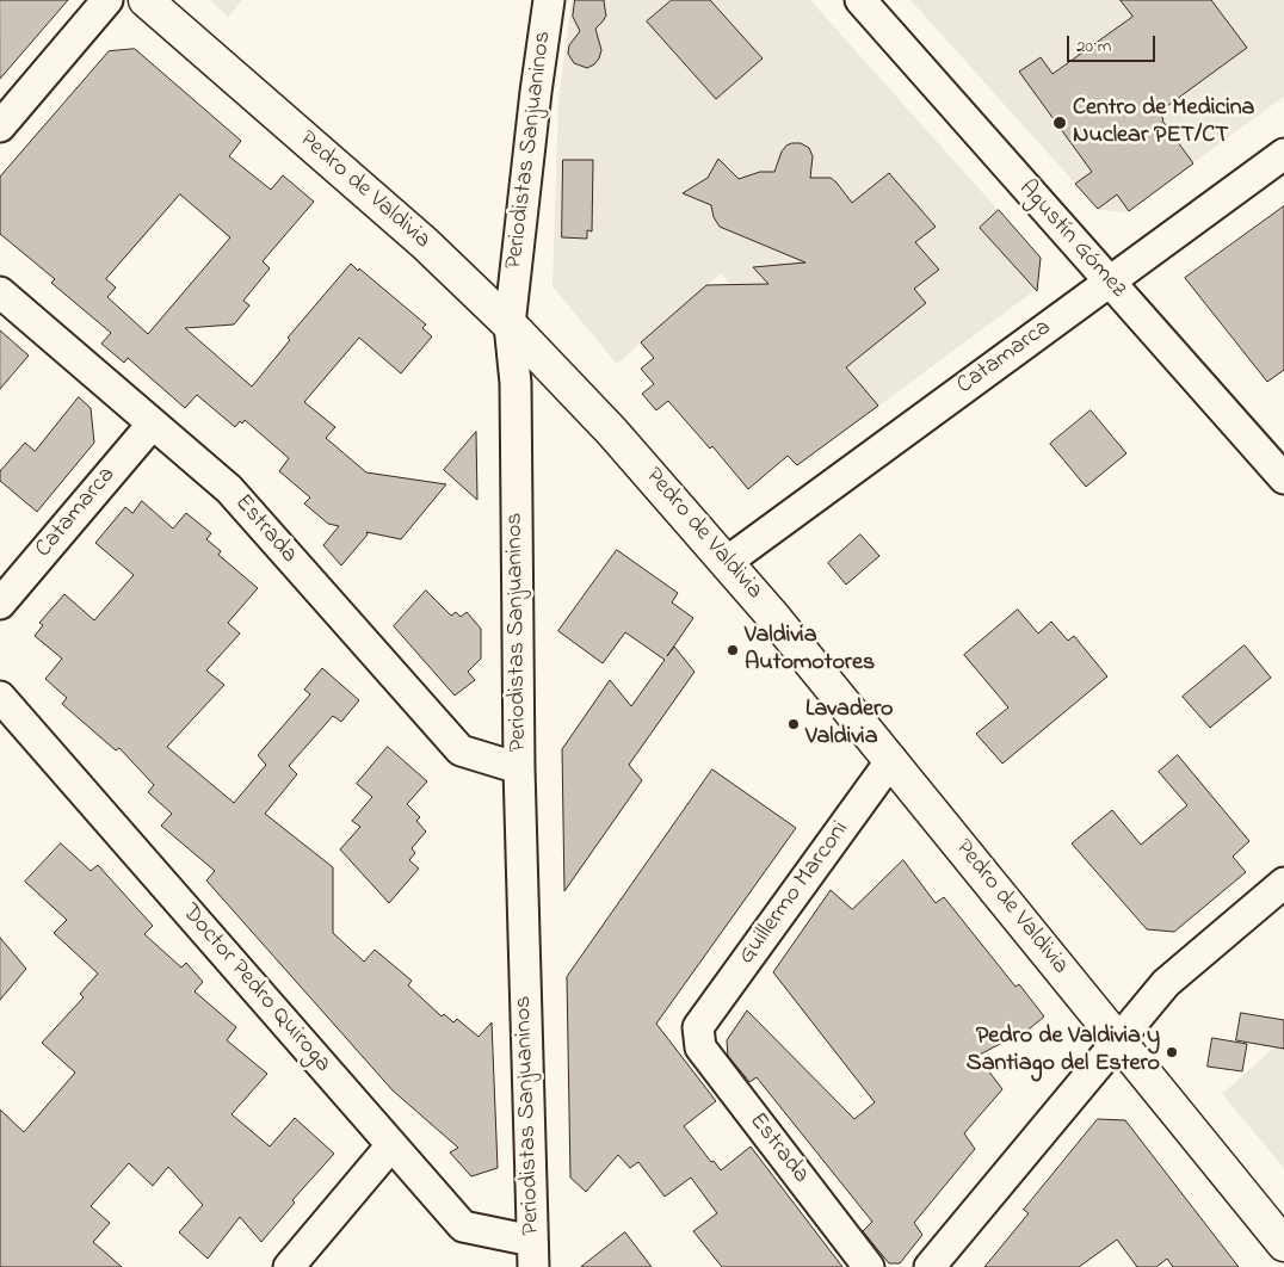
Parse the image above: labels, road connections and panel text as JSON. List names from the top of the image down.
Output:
{
  "streets": {
    "street": [
      "Periodistas Sanjuaninos",
      "Pedro de Valdivia",
      "Agustín Gómez",
      "Catamarca",
      "Estrada",
      "Guillermo Marconi",
      "Doctor Pedro Quiroga"
    ]
  },
  "crossings": [
    ["Periodistas Sanjuaninos", "Pedro de Valdivia"],
    ["Periodistas Sanjuaninos", "Estrada"],
    ["Periodistas Sanjuaninos", "Doctor Pedro Quiroga"],
    ["Pedro de Valdivia", "Catamarca"],
    ["Pedro de Valdivia", "Guillermo Marconi"],
    ["Agustín Gómez", "Catamarca"],
    ["Catamarca", "Estrada"],
    ["Estrada", "Guillermo Marconi"]
  ],
  "places": [
    "Centro de Medicina Nuclear PET/CT",
    "Valdivia Automotores",
    "Lavadero Valdivia",
    "Pedro de Valdivia y Santiago del Estero"
  ],
  "scale_bar": "20 m"
}
